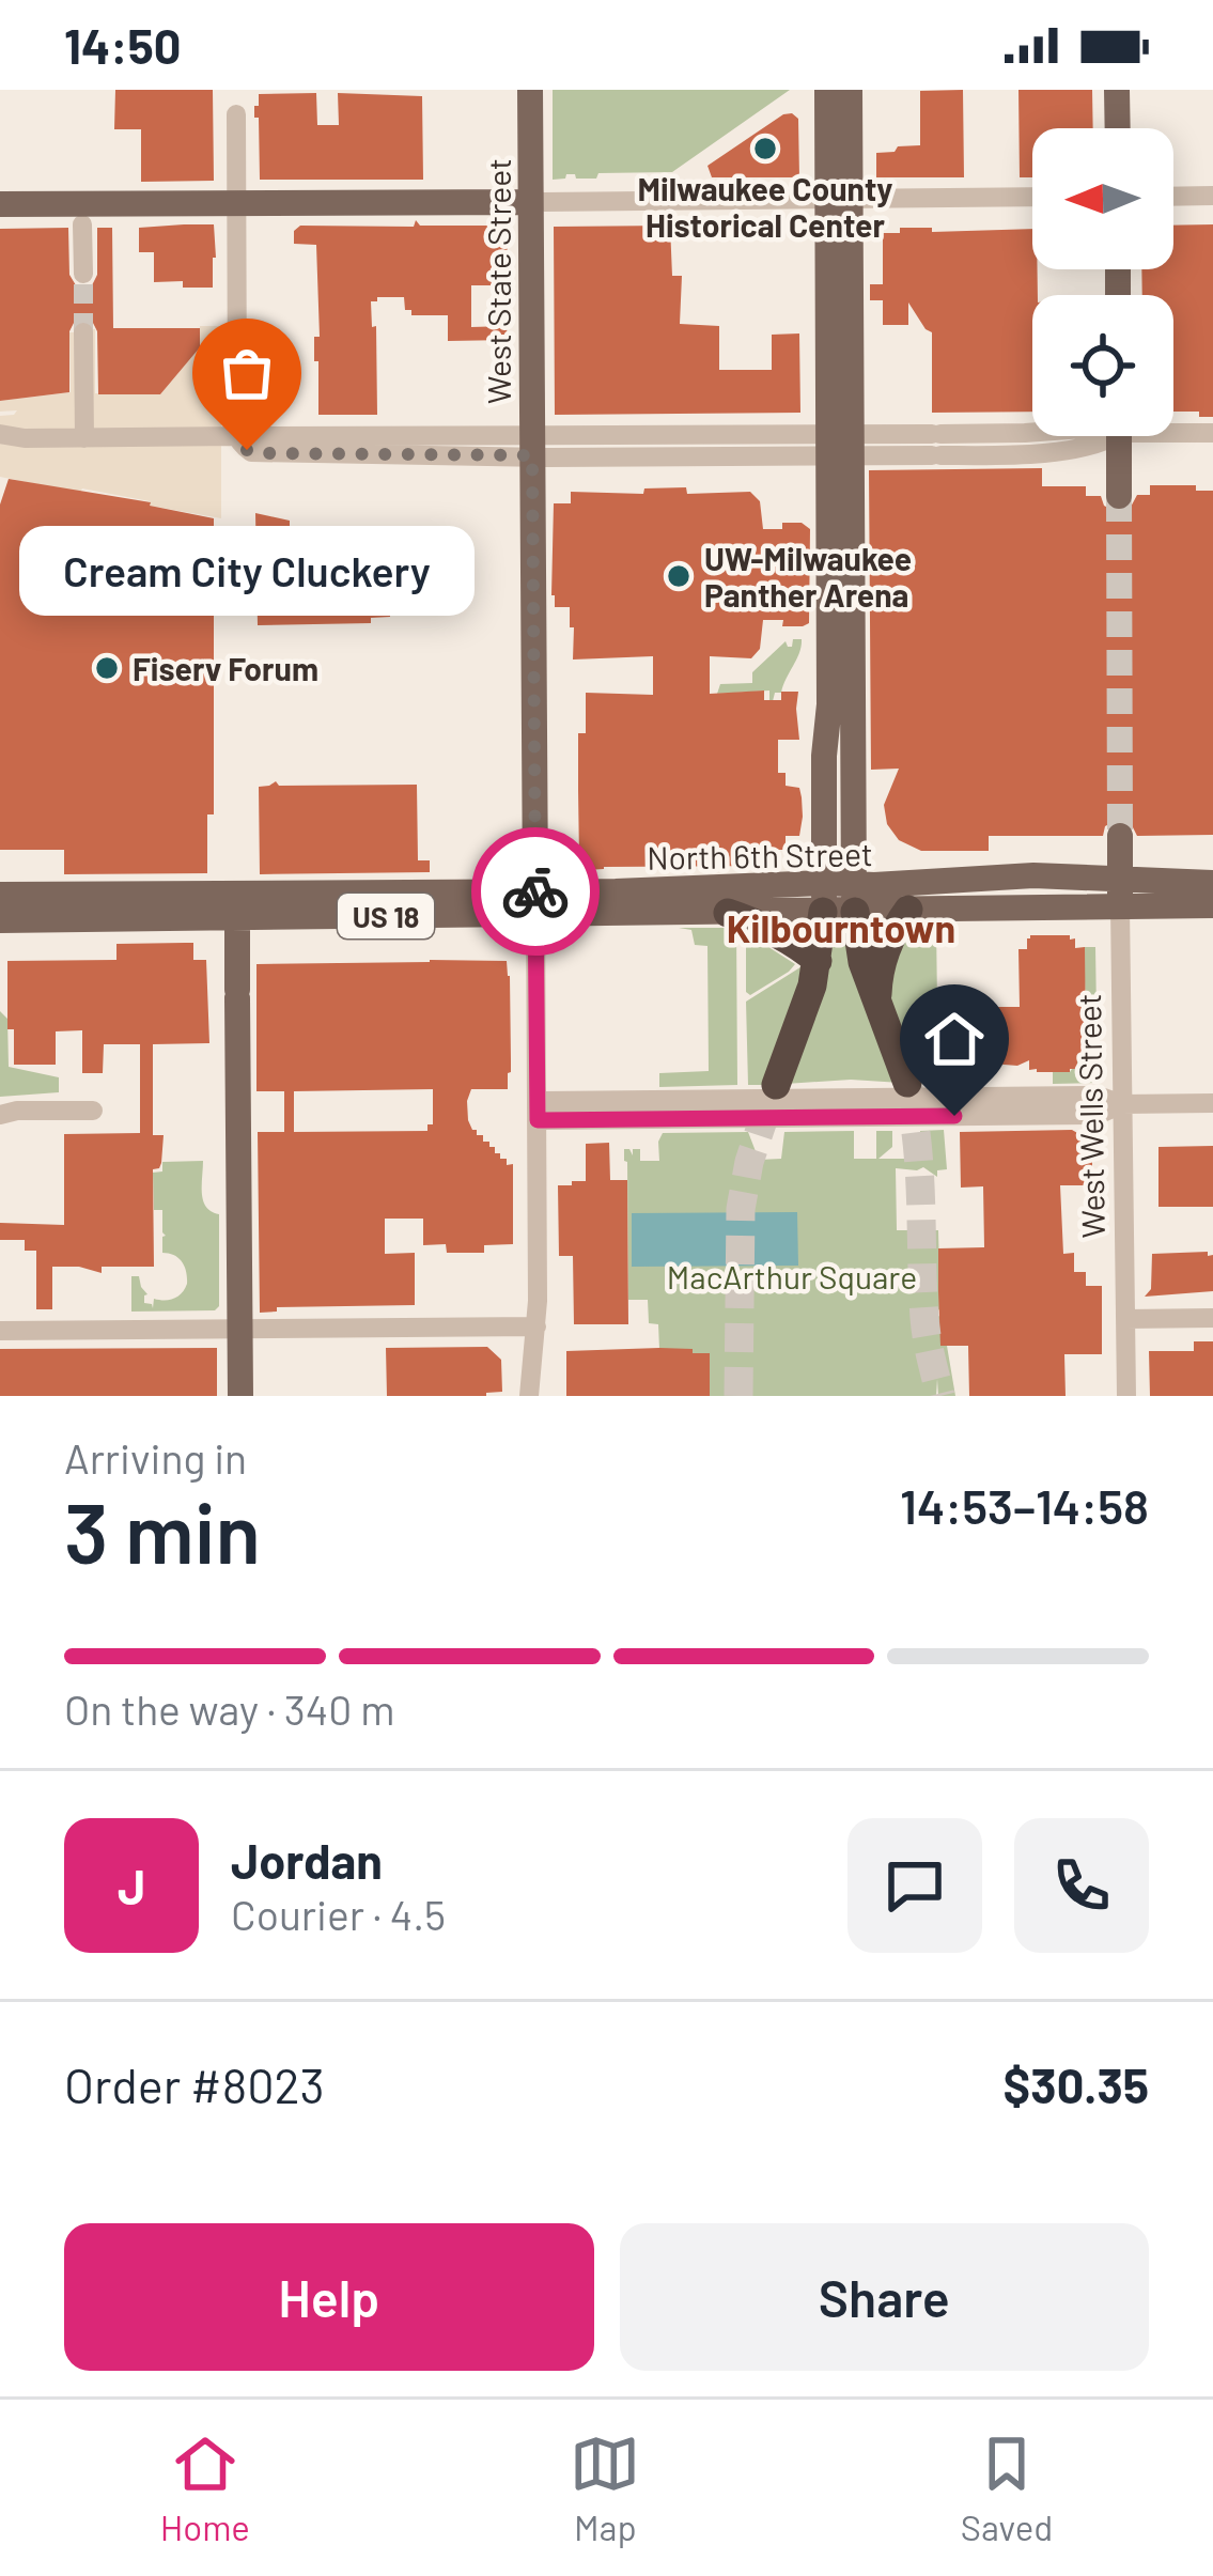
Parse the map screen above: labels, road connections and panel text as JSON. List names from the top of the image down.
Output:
{
  "streets": {
    "main road": [
      "West State Street",
      "North 6th Street",
      "US 18",
      "West Wells Street"
    ]
  },
  "crossings": [
    ["West State Street", "North 6th Street"],
    ["North 6th Street", "West Wells Street"]
  ],
  "districts": ["Kilbourntown"],
  "parks": ["MacArthur Square"],
  "places": [
    "Milwaukee County Historical Center",
    "Cream City Cluckery",
    "UW-Milwaukee Panther Arena",
    "Fiserv Forum"
  ],
  "north": "left",
  "page": {
    "status": "14:50",
    "bubble": "Cream City Cluckery",
    "heading": ["3 min", "Arriving in", "14:53–14:58"],
    "panel": [
      "Jordan",
      "Courier · 4.5",
      "Order #8023",
      "$30.35"
    ],
    "bar": "On the way · 340 m",
    "round": "J",
    "buttons": ["Help", "Share"],
    "tabs": ["Home", "Map", "Saved"]
  }
}
